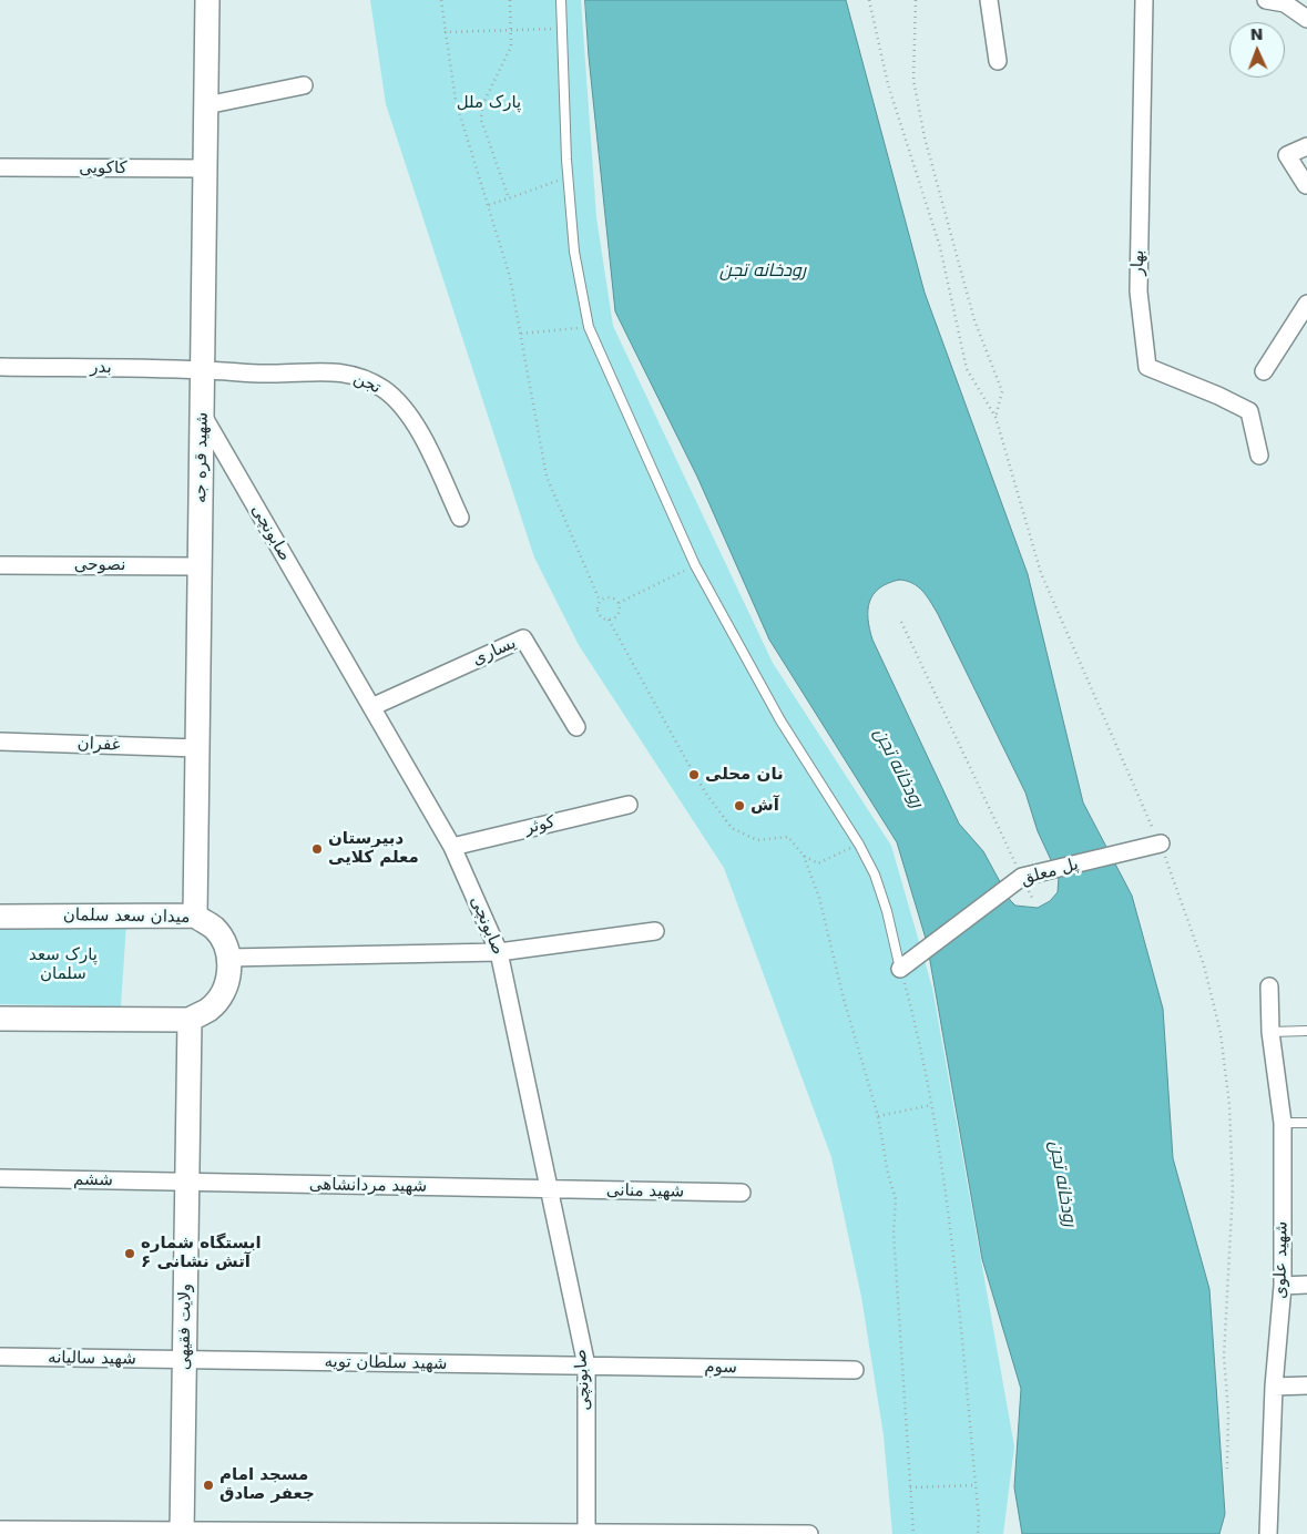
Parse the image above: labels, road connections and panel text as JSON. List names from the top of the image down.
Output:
{
  "streets": {
    "street": [
      "کاکویی",
      "بهار",
      "بدر",
      "تجن",
      "شهید قره جه",
      "صابونچی",
      "نصوحی",
      "یساری",
      "غفران",
      "کوثر",
      "پل معلق",
      "میدان سعد سلمان",
      "ششم",
      "شهید مردانشاهی",
      "شهید منانی",
      "شهید علوی",
      "ولایت فقیهی",
      "شهید سالیانه",
      "شهید سلطان تویه",
      "سوم"
    ]
  },
  "crossings": [
    ["کاکویی", "شهید قره جه"],
    ["بدر", "تجن"],
    ["بدر", "شهید قره جه"],
    ["تجن", "شهید قره جه"],
    ["شهید قره جه", "صابونچی"],
    ["شهید قره جه", "نصوحی"],
    ["شهید قره جه", "غفران"],
    ["شهید قره جه", "میدان سعد سلمان"],
    ["صابونچی", "یساری"],
    ["صابونچی", "کوثر"],
    ["صابونچی", "شهید مردانشاهی"],
    ["صابونچی", "شهید منانی"],
    ["صابونچی", "شهید سلطان تویه"],
    ["صابونچی", "سوم"],
    ["ششم", "شهید مردانشاهی"],
    ["ششم", "ولایت فقیهی"],
    ["شهید مردانشاهی", "شهید منانی"],
    ["شهید مردانشاهی", "ولایت فقیهی"],
    ["ولایت فقیهی", "شهید سالیانه"],
    ["ولایت فقیهی", "شهید سلطان تویه"],
    ["شهید سالیانه", "شهید سلطان تویه"],
    ["شهید سلطان تویه", "سوم"]
  ],
  "water": ["رودخانه تجن"],
  "parks": ["پارک ملل", "پارک سعد سلمان"],
  "places": [
    "نان محلی",
    "آش",
    "دبیرستان معلم کلایی",
    "ایستگاه شماره ۶ آتش نشانی",
    "مسجد امام جعفر صادق"
  ],
  "north": "top"
}
